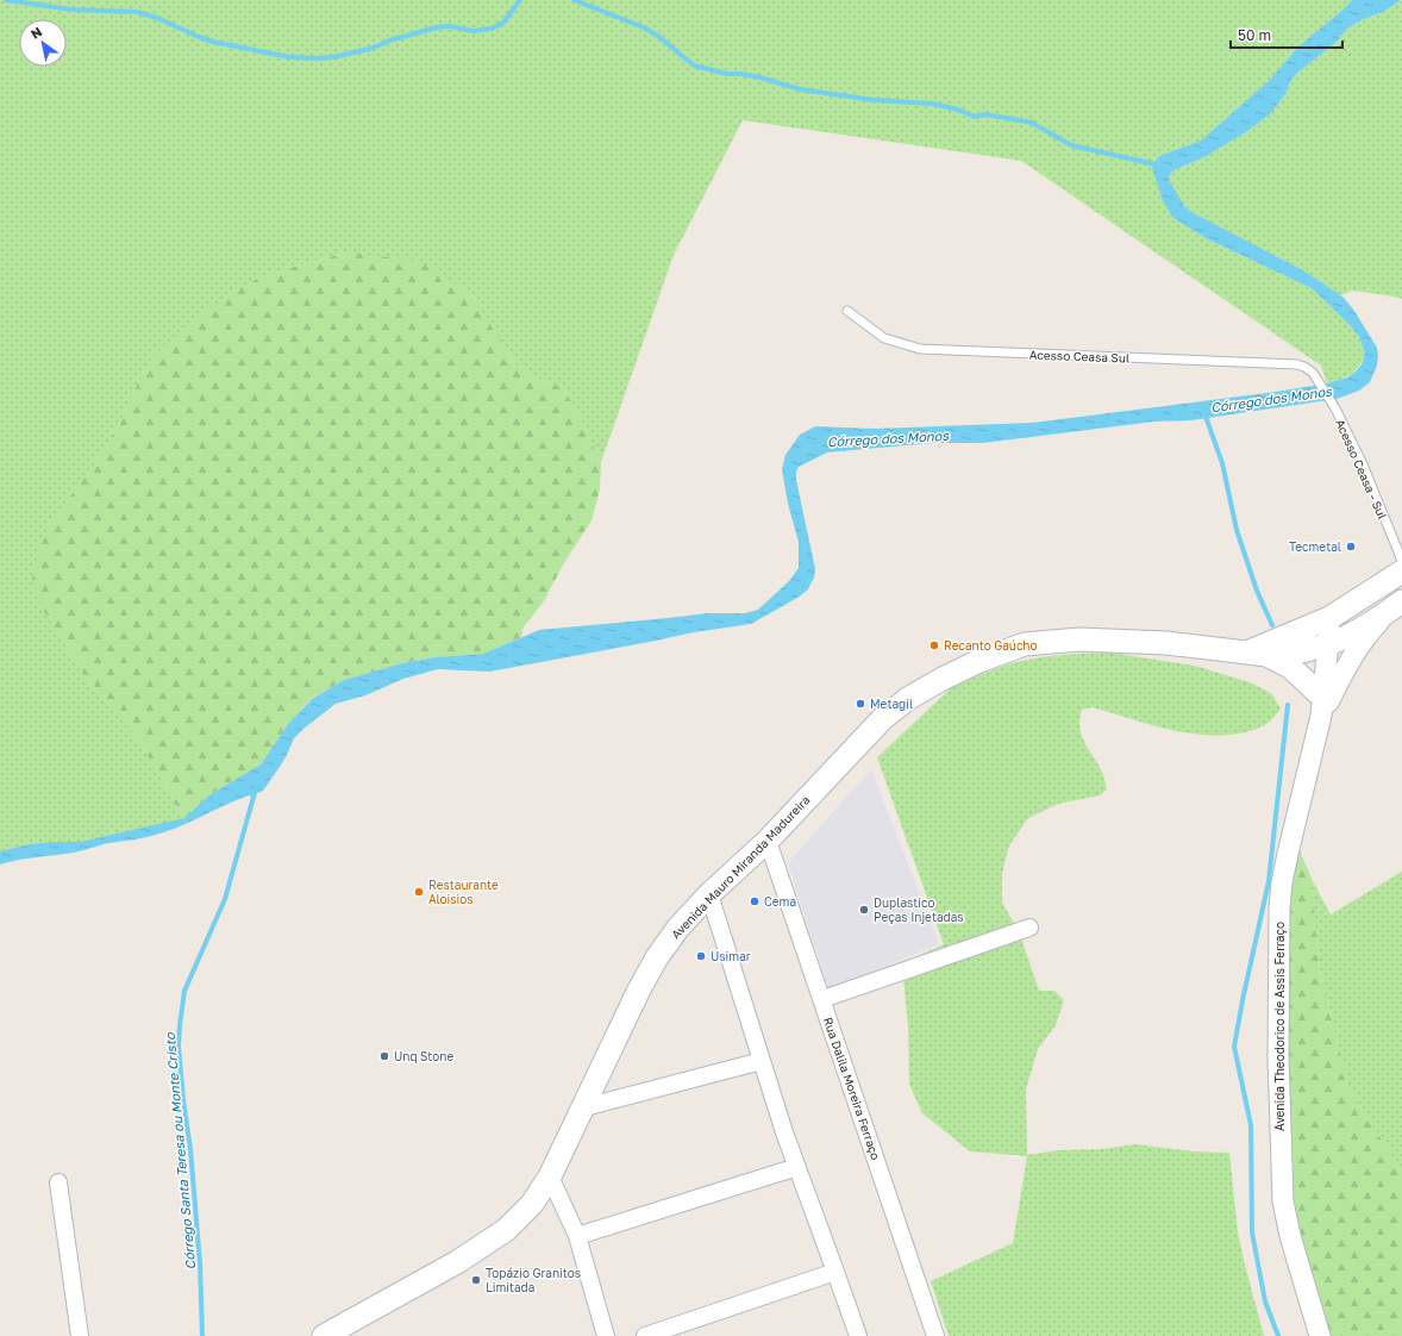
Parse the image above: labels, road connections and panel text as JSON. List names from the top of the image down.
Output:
{
  "streets": {
    "main road": ["Avenida Mauro Miranda Madureira"],
    "street": ["Avenida Theodorico de Assis Ferraço", "Rua Dalila Moreira Ferraço"],
    "lane": ["Acesso Ceasa Sul", "Acesso Ceasa - Sul"]
  },
  "crossings": [
    ["Acesso Ceasa Sul", "Acesso Ceasa - Sul"],
    ["Avenida Mauro Miranda Madureira", "Avenida Theodorico de Assis Ferraço"],
    ["Avenida Mauro Miranda Madureira", "Rua Dalila Moreira Ferraço"]
  ],
  "water": ["Córrego dos Monos", "Córrego Santa Teresa ou Monte Cristo"],
  "places": [
    "Tecmetal",
    "Recanto Gaúcho",
    "Metagil",
    "Restaurante Aloisios",
    "Cema",
    "Duplastico Peças Injetadas",
    "Usimar",
    "Unq Stone",
    "Topázio Granitos Limitada"
  ],
  "scale_bar": "50 m",
  "north": "top left"
}
